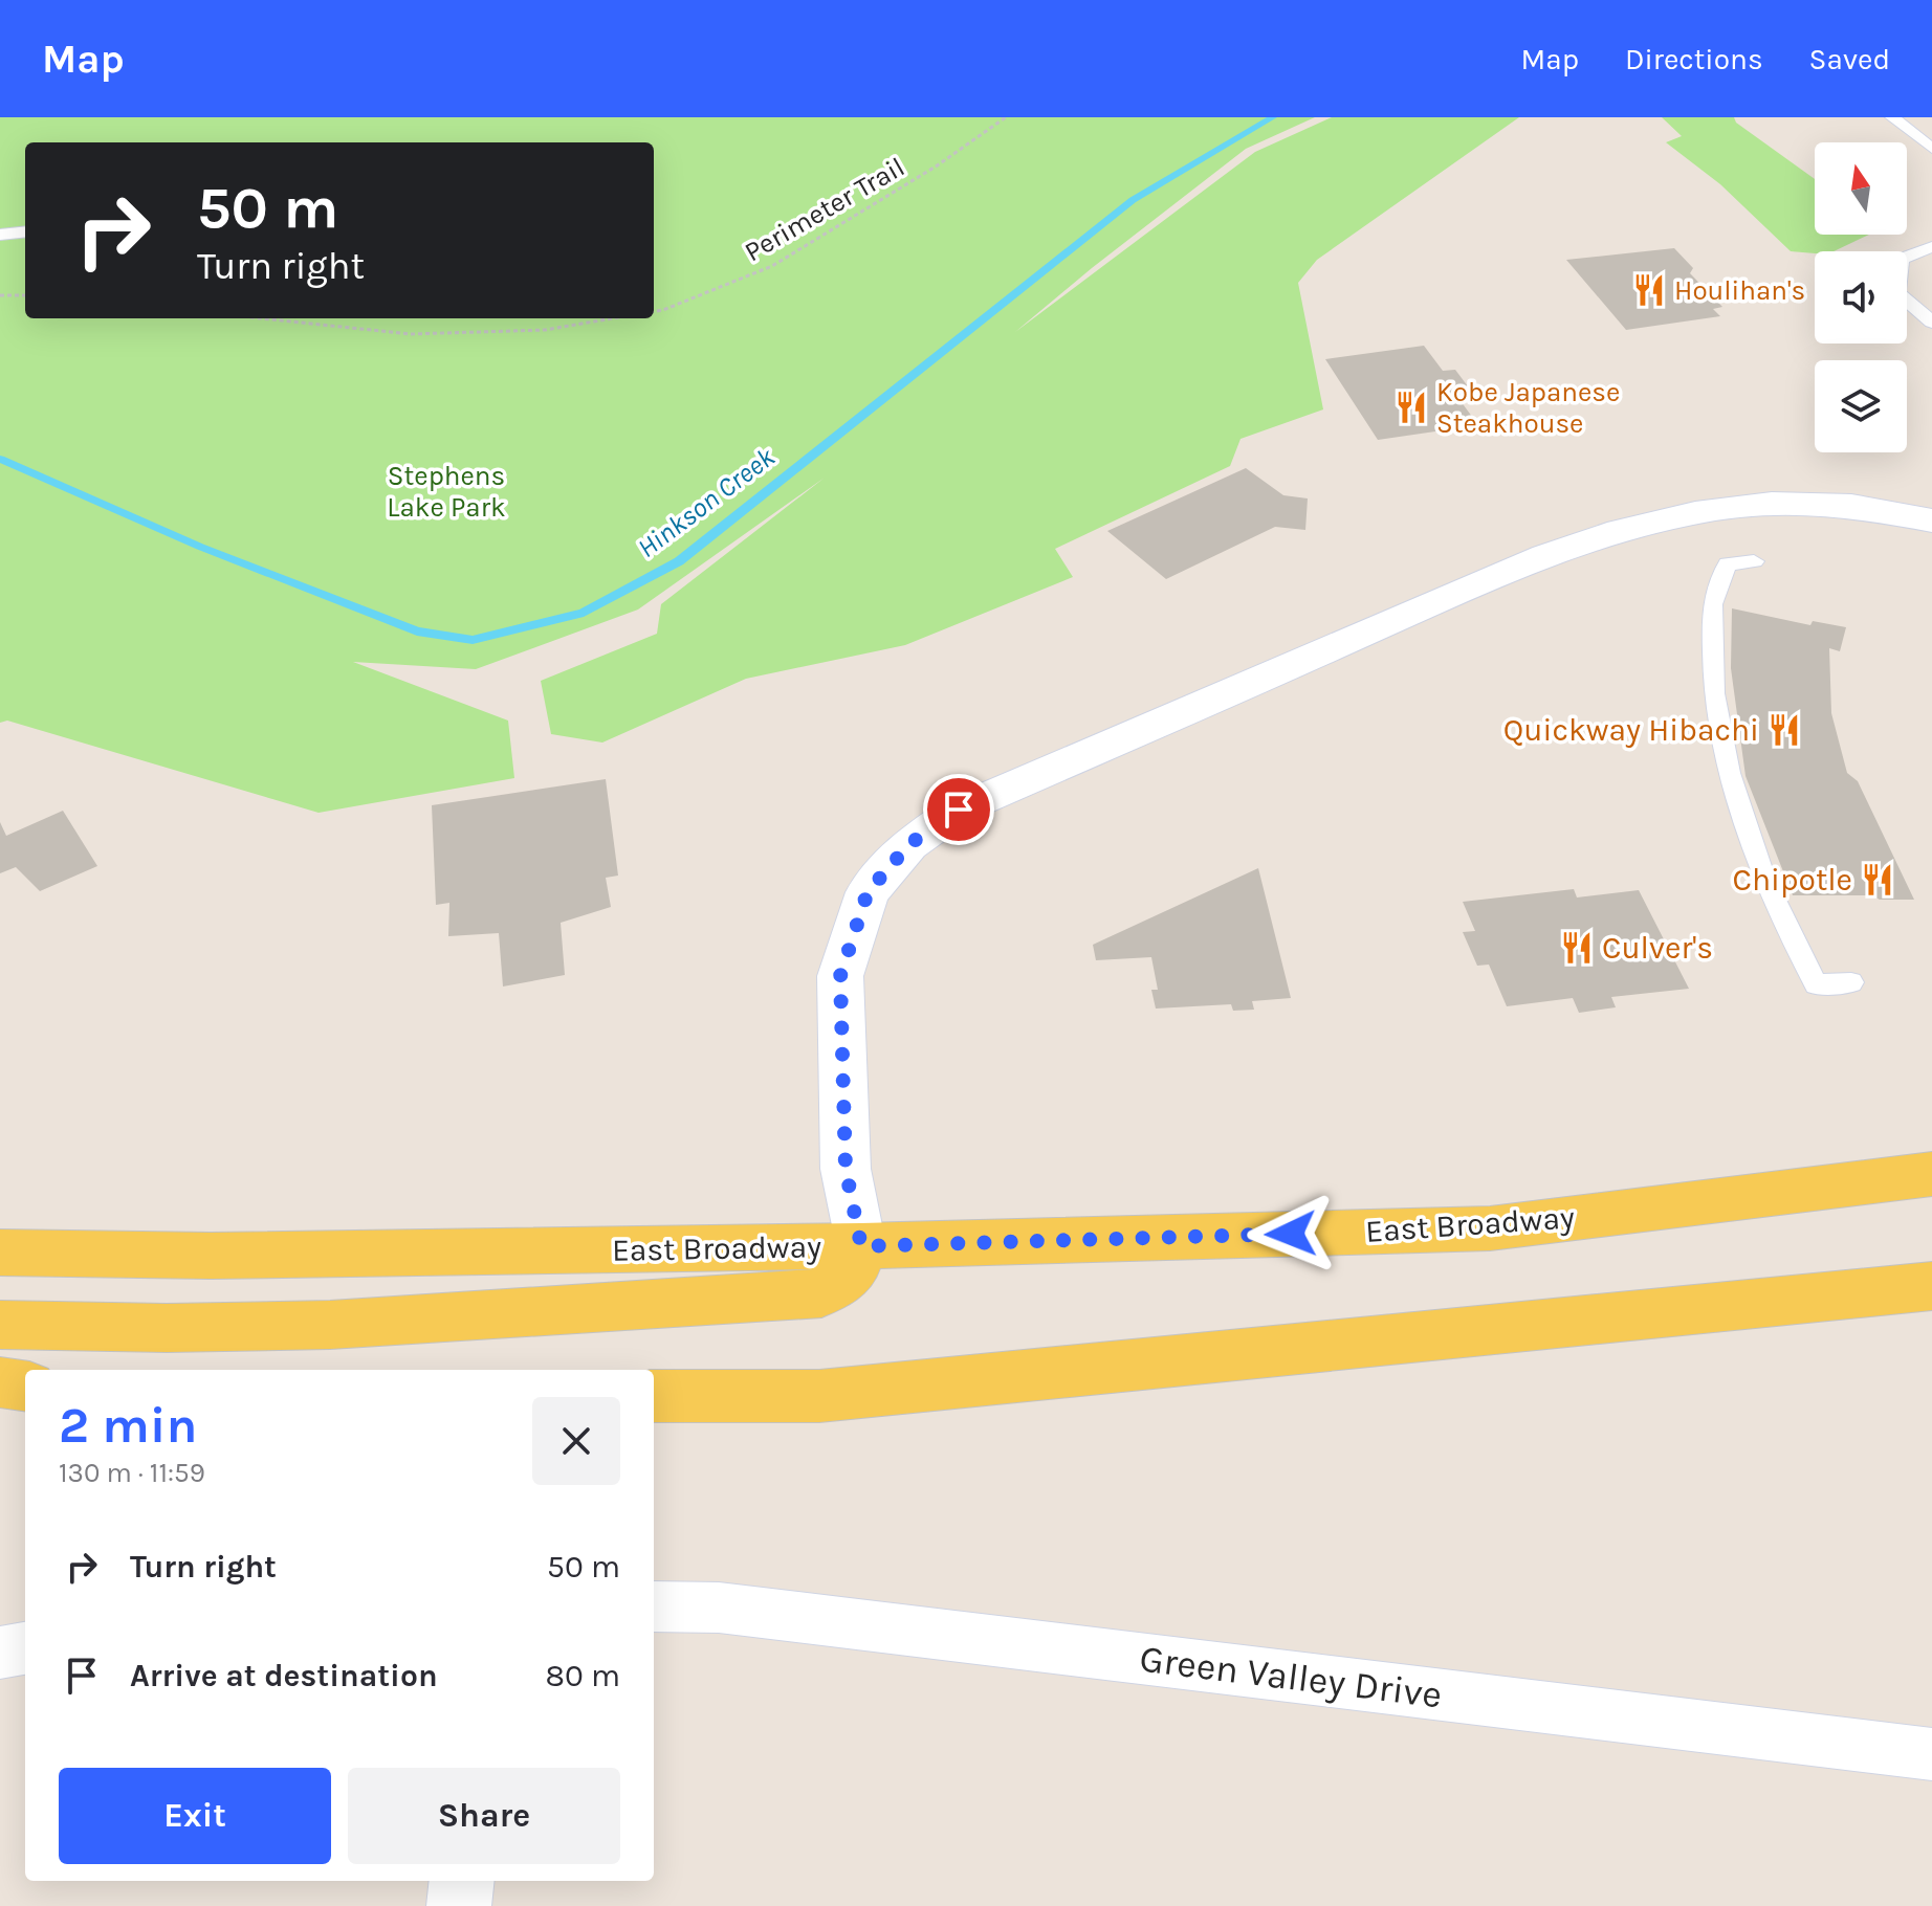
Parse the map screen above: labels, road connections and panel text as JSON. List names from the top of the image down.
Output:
{
  "streets": {
    "main road": ["East Broadway"],
    "street": ["Green Valley Drive"],
    "path": ["Perimeter Trail"]
  },
  "water": ["Hinkson Creek"],
  "parks": ["Stephens Lake Park"],
  "places": {
    "restaurant": [
      "Houlihan's",
      "Kobe Japanese Steakhouse",
      "Quickway Hibachi",
      "Chipotle",
      "Culver's"
    ]
  },
  "north": "top",
  "page": {
    "header": "Map",
    "nav": ["Map", "Directions", "Saved"],
    "turn": ["50 m", "Turn right"],
    "heading": ["2 min", "130 m · 11:59"],
    "list": [
      {
        "name": "Turn right",
        "value": "50 m"
      },
      {
        "name": "Arrive at destination",
        "value": "80 m"
      }
    ],
    "buttons": ["Exit", "Share"]
  }
}
